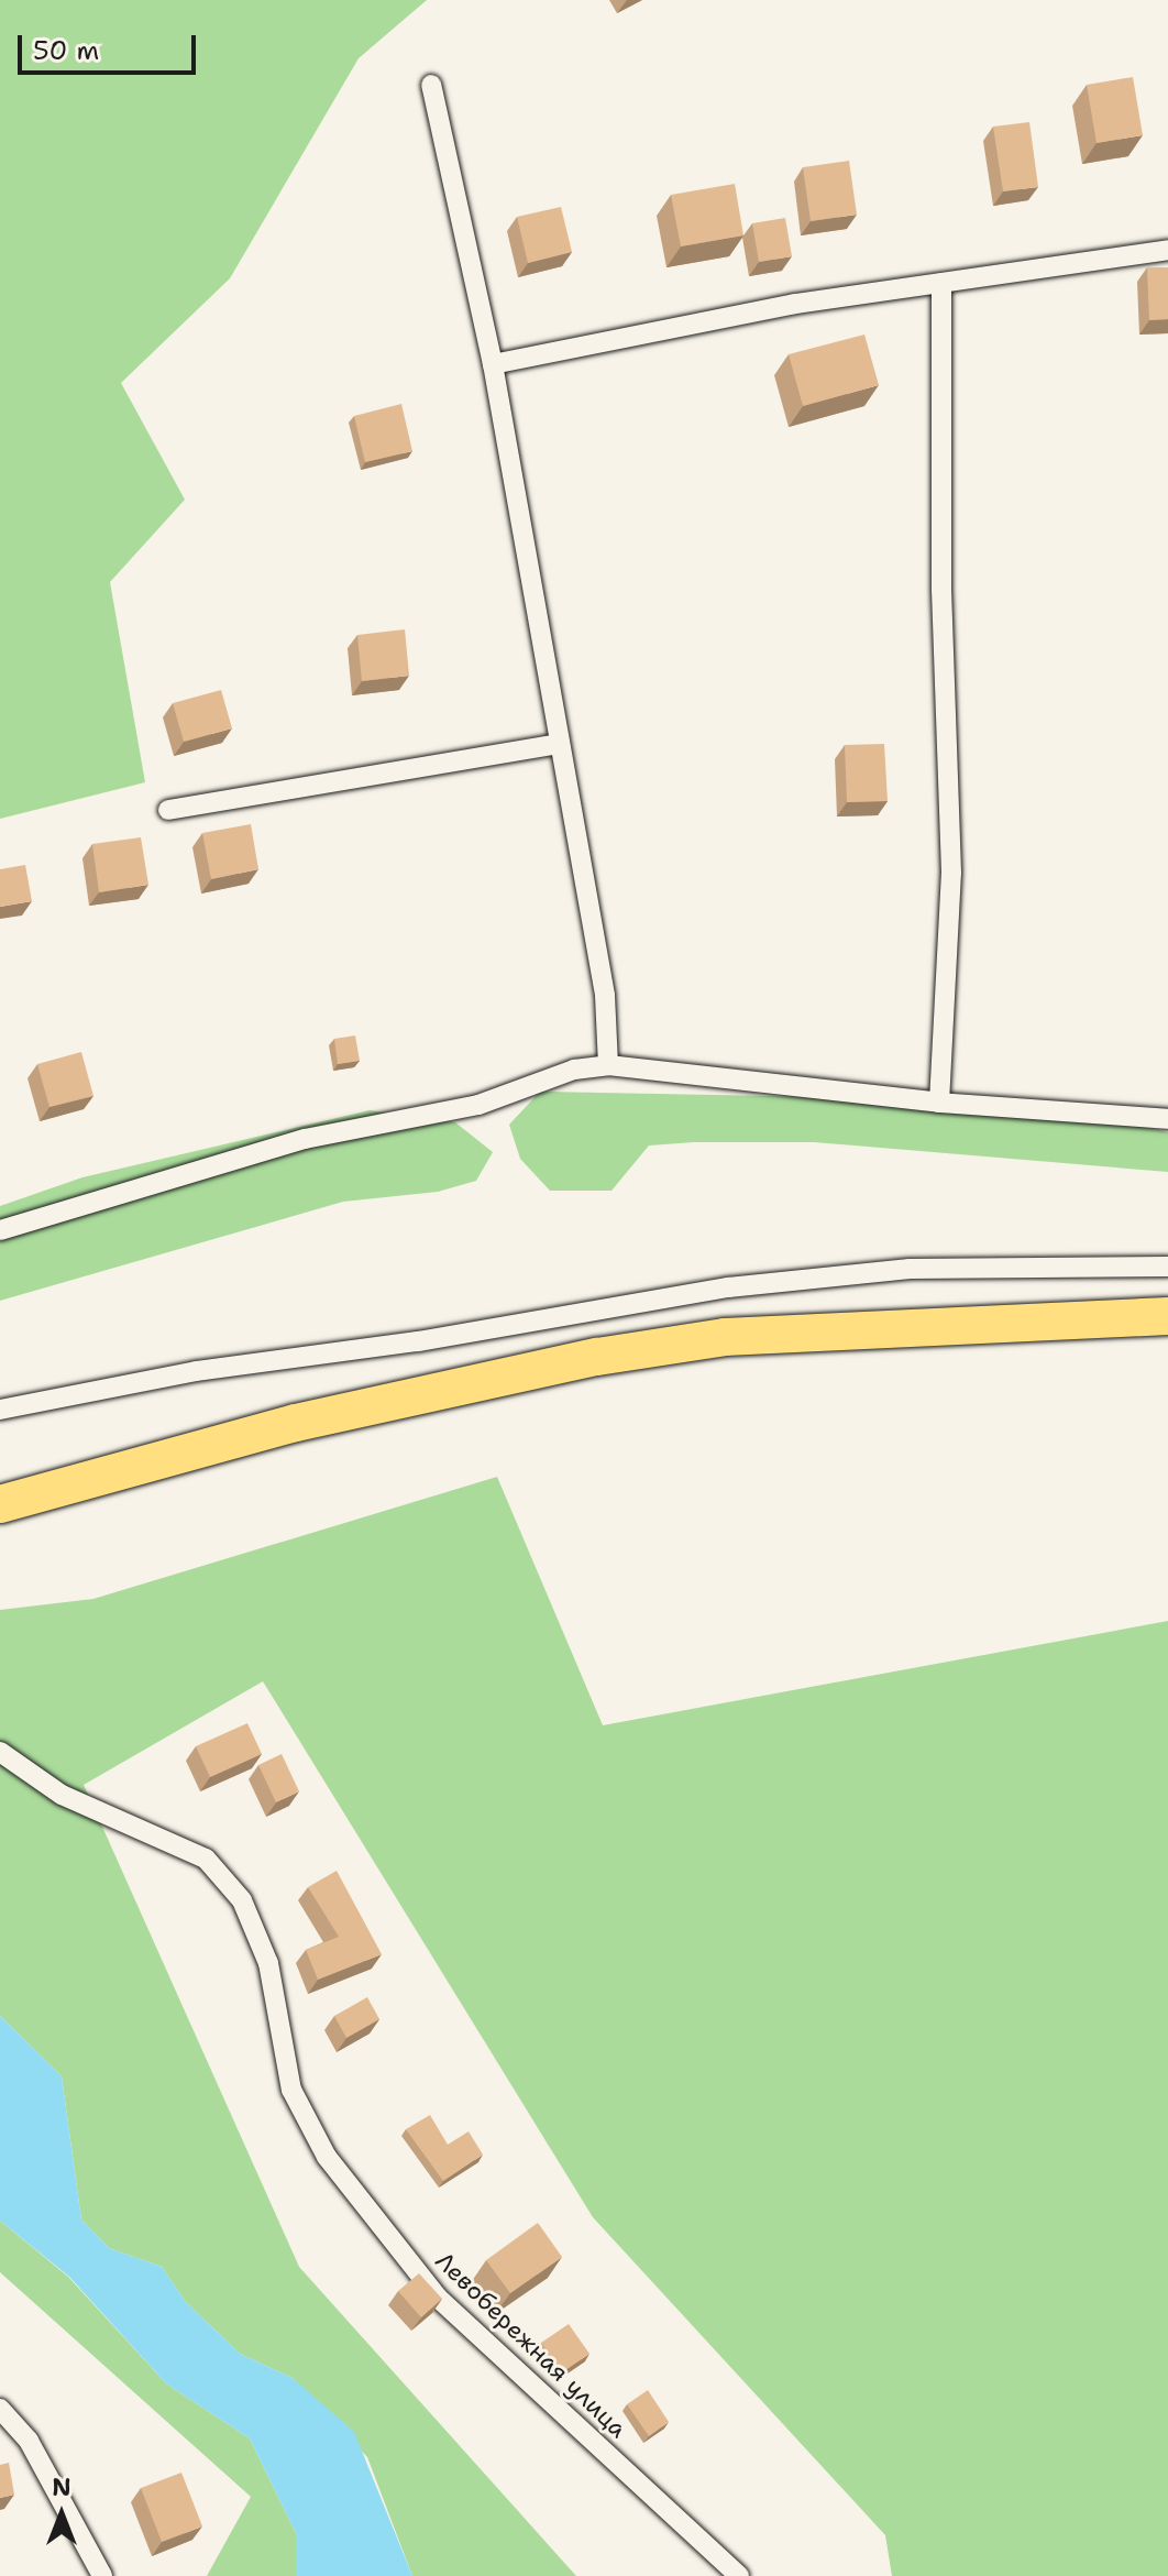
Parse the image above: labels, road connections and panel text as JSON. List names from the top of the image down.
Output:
{
  "streets": {
    "street": ["Левобережная улица"]
  },
  "scale_bar": "50 m",
  "north": "top"
}
